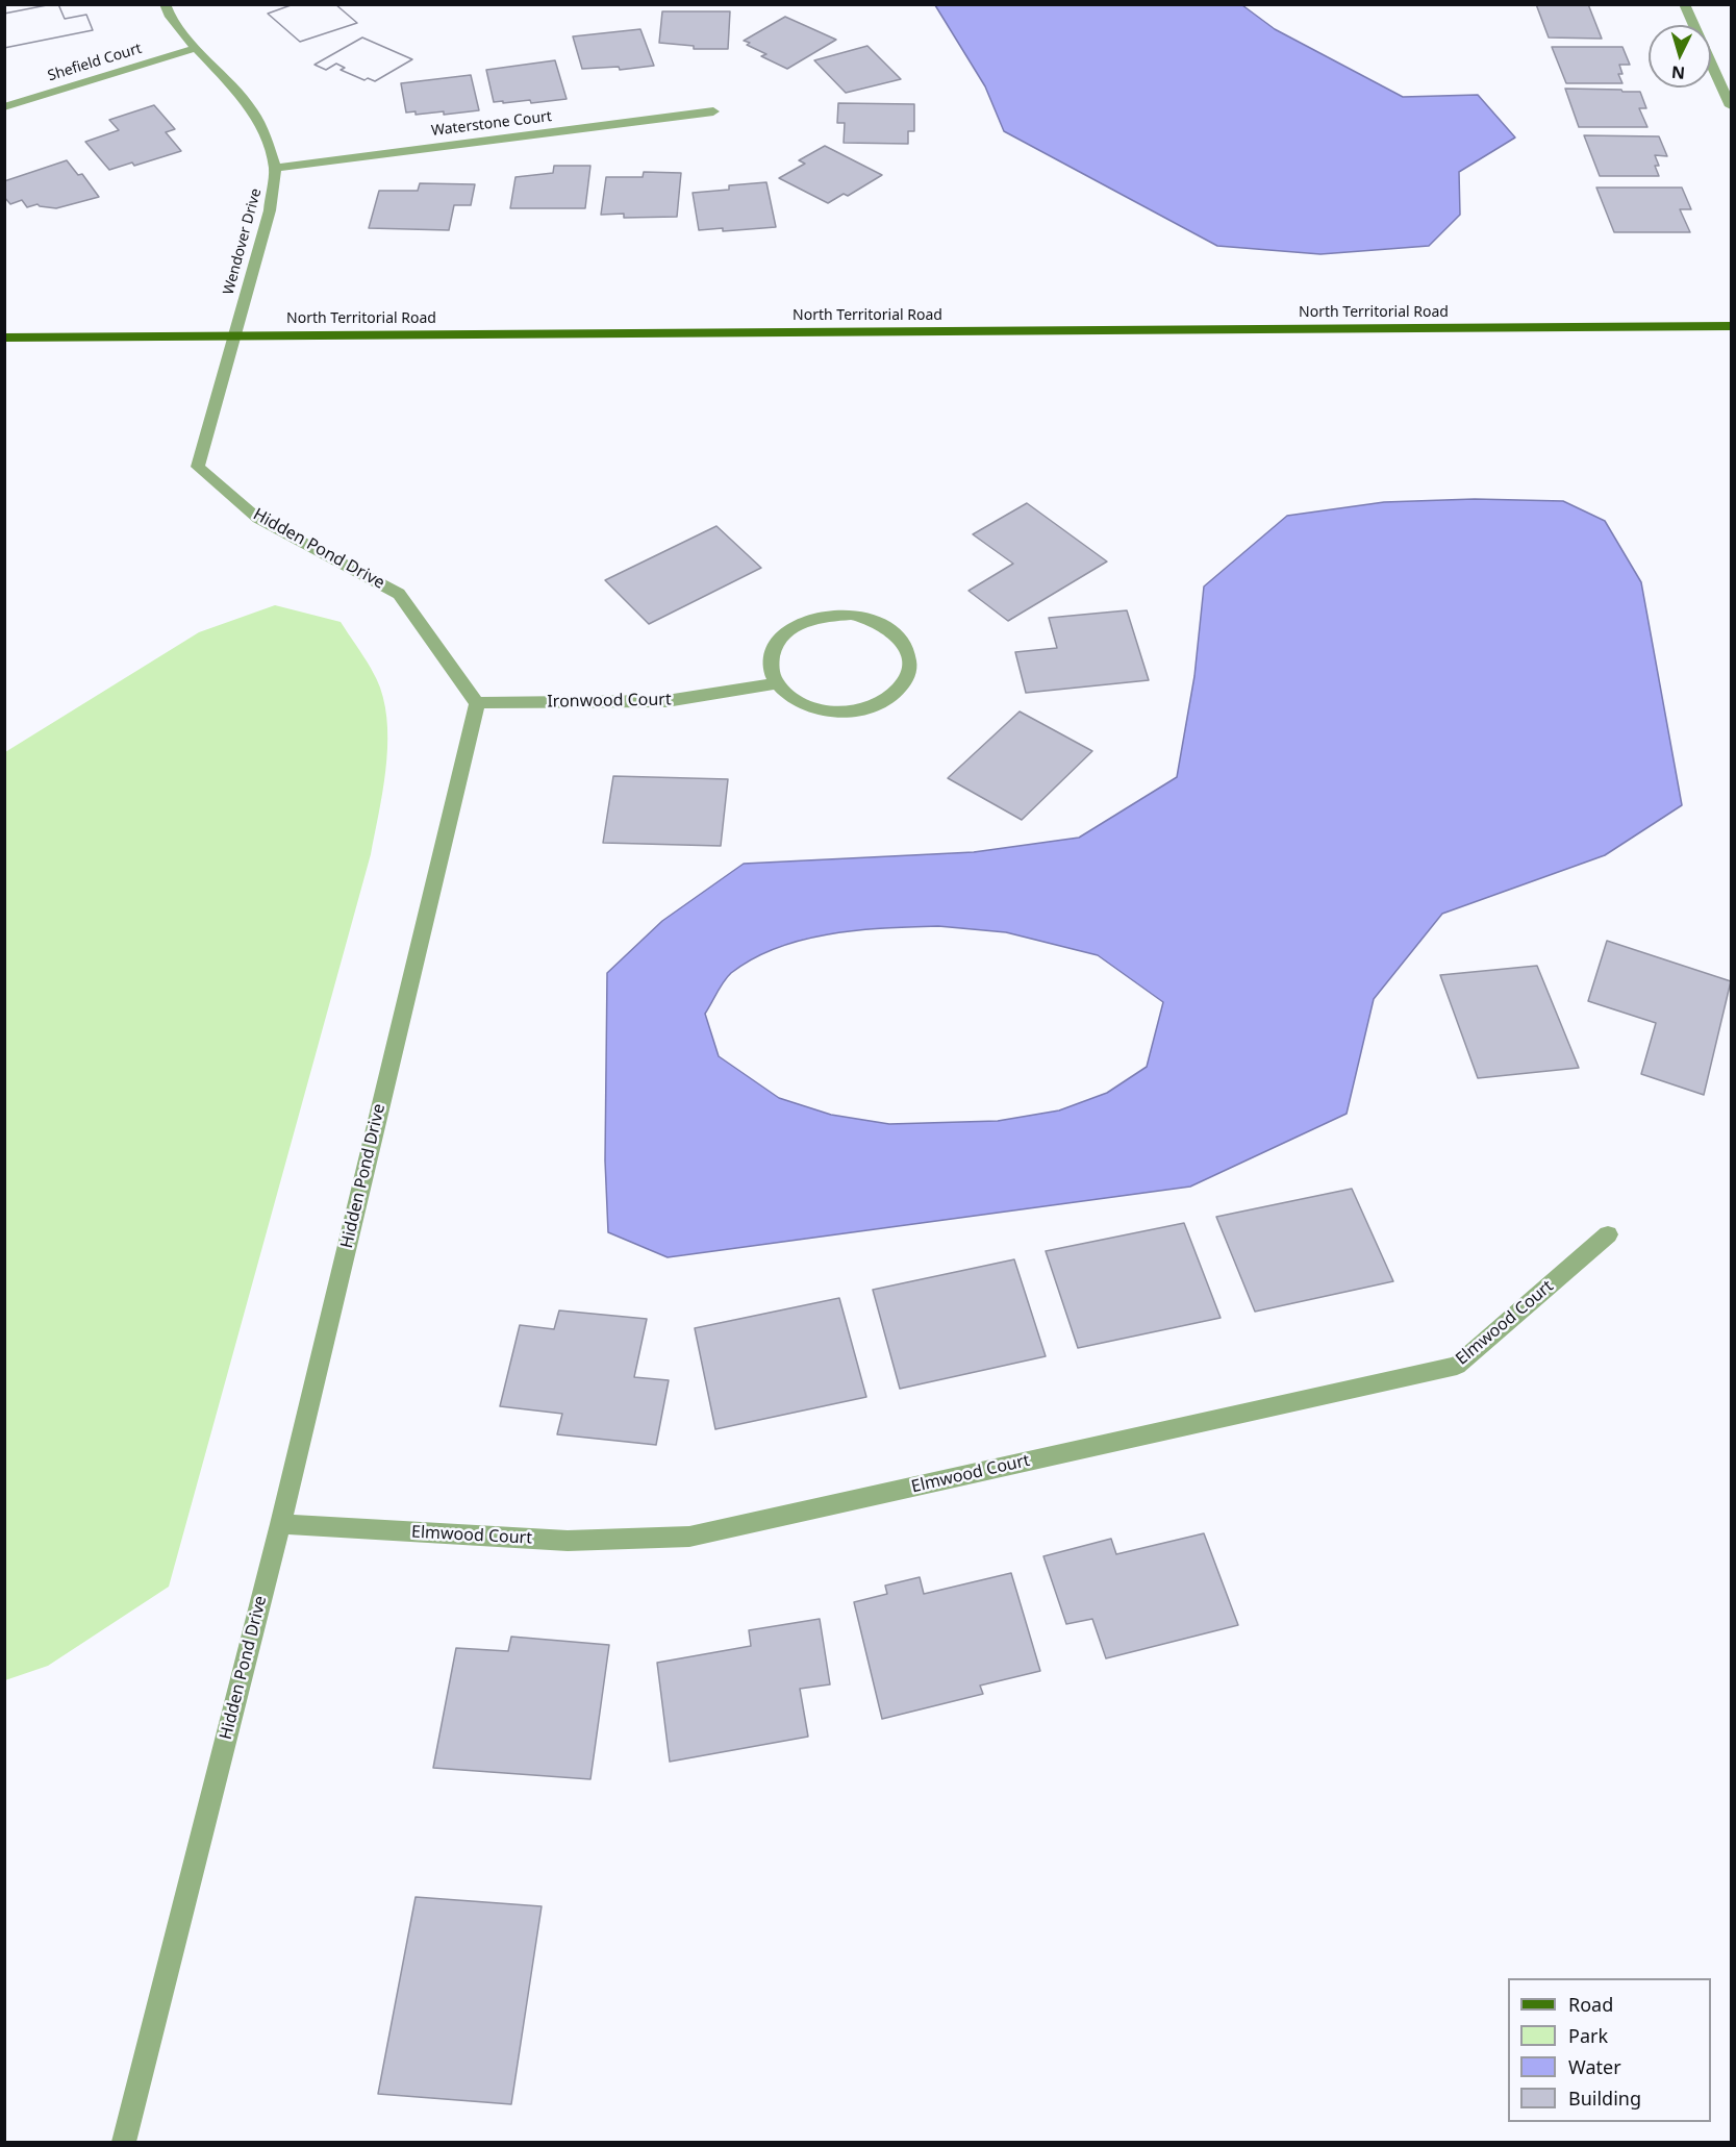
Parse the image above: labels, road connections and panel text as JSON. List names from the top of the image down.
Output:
{
  "streets": {
    "main road": ["North Territorial Road"],
    "street": [
      "Shefield Court",
      "Waterstone Court",
      "Wendover Drive",
      "Hidden Pond Drive",
      "Ironwood Court",
      "Elmwood Court"
    ]
  },
  "crossings": [
    ["Shefield Court", "Wendover Drive"],
    ["Waterstone Court", "Wendover Drive"],
    ["Wendover Drive", "North Territorial Road"],
    ["Wendover Drive", "Hidden Pond Drive"],
    ["North Territorial Road", "Hidden Pond Drive"],
    ["Hidden Pond Drive", "Ironwood Court"],
    ["Hidden Pond Drive", "Elmwood Court"]
  ],
  "legend": [
    "Road",
    "Park",
    "Water",
    "Building"
  ],
  "north": "bottom"
}
